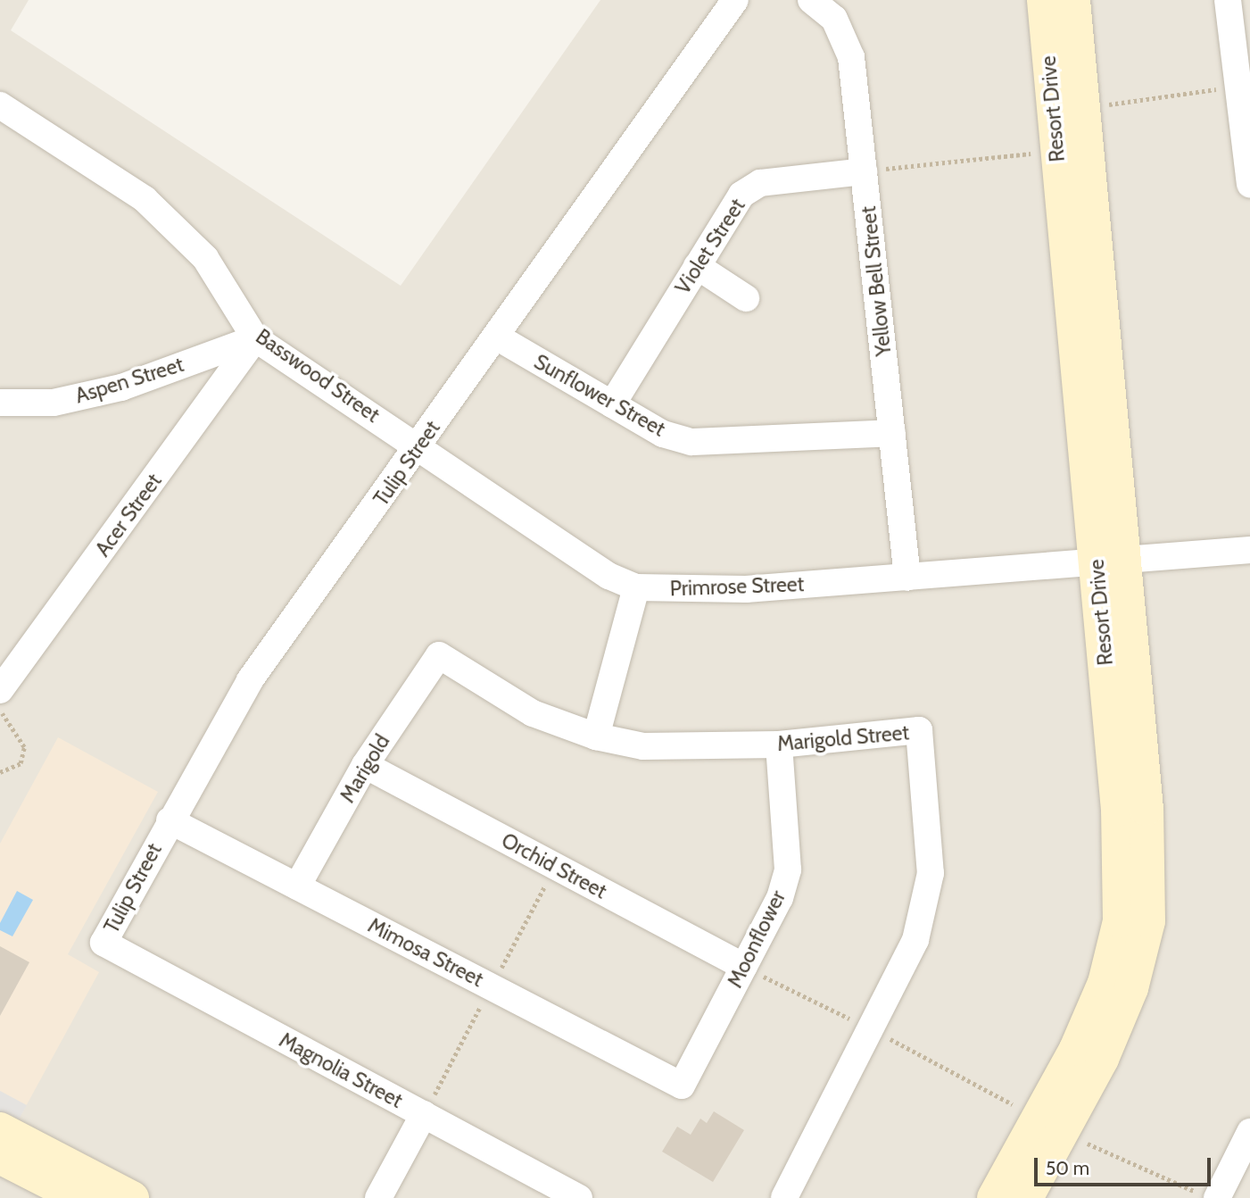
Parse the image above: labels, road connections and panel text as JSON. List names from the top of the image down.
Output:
{
  "streets": {
    "street": [
      "Resort Drive",
      "Violet Street",
      "Yellow Bell Street",
      "Basswood Street",
      "Aspen Street",
      "Sunflower Street",
      "Tulip Street",
      "Acer Street",
      "Primrose Street",
      "Marigold Street",
      "Marigold",
      "Orchid Street",
      "Moonflower",
      "Mimosa Street",
      "Magnolia Street"
    ]
  },
  "crossings": [
    ["Resort Drive", "Primrose Street"],
    ["Violet Street", "Yellow Bell Street"],
    ["Violet Street", "Sunflower Street"],
    ["Yellow Bell Street", "Sunflower Street"],
    ["Yellow Bell Street", "Primrose Street"],
    ["Basswood Street", "Aspen Street"],
    ["Basswood Street", "Tulip Street"],
    ["Basswood Street", "Acer Street"],
    ["Basswood Street", "Primrose Street"],
    ["Aspen Street", "Acer Street"],
    ["Sunflower Street", "Tulip Street"],
    ["Tulip Street", "Primrose Street"],
    ["Tulip Street", "Mimosa Street"],
    ["Tulip Street", "Magnolia Street"],
    ["Marigold Street", "Marigold"],
    ["Marigold Street", "Moonflower"],
    ["Marigold", "Orchid Street"],
    ["Marigold", "Mimosa Street"],
    ["Orchid Street", "Moonflower"],
    ["Moonflower", "Mimosa Street"]
  ],
  "scale_bar": "50 m"
}
